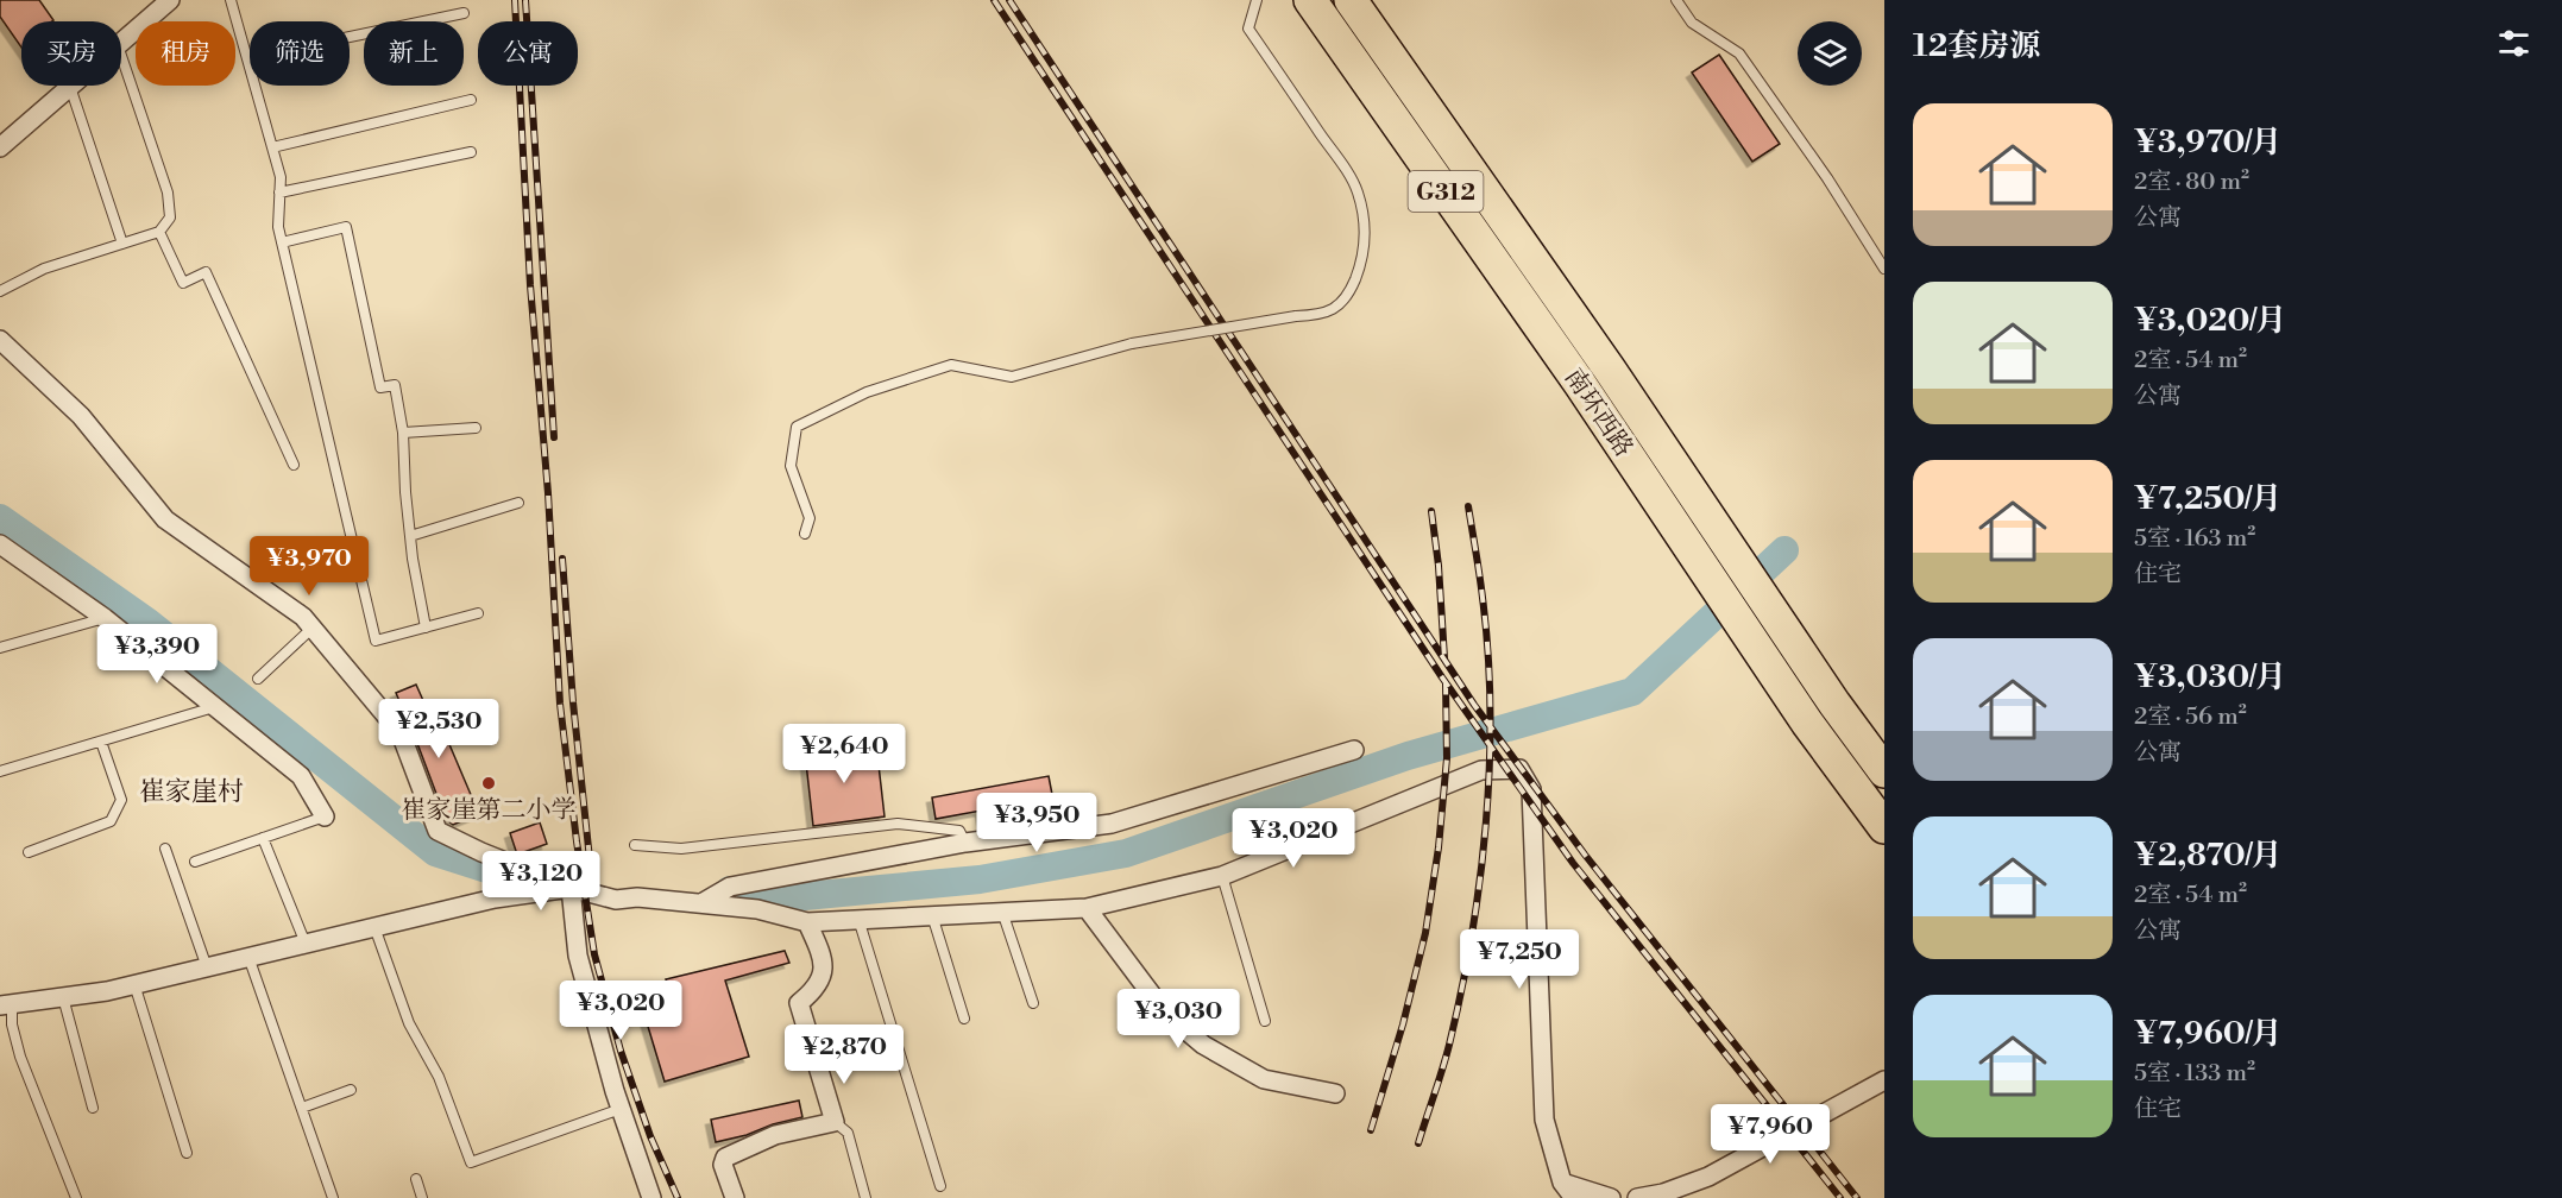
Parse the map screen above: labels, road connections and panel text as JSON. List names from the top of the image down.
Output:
{
  "streets": {
    "highway": ["G312", "南环西路"]
  },
  "districts": ["崔家崖村"],
  "places": ["崔家崖第二小学"],
  "page": {
    "heading": "12套房源",
    "chip": [
      "买房",
      "租房",
      "筛选",
      "新上",
      "公寓"
    ],
    "list": [
      {
        "name": "¥3,970/月",
        "note": "2室 · 80 m² · 公寓"
      },
      {
        "name": "¥3,020/月",
        "note": "2室 · 54 m² · 公寓"
      },
      {
        "name": "¥7,250/月",
        "note": "5室 · 163 m² · 住宅"
      },
      {
        "name": "¥3,030/月",
        "note": "2室 · 56 m² · 公寓"
      },
      {
        "name": "¥2,870/月",
        "note": "2室 · 54 m² · 公寓"
      },
      {
        "name": "¥7,960/月",
        "note": "5室 · 133 m² · 住宅"
      }
    ],
    "price": [
      "¥3,970",
      "¥3,390",
      "¥2,530",
      "¥2,640",
      "¥3,950",
      "¥3,020",
      "¥3,120",
      "¥7,250",
      "¥3,020",
      "¥3,030",
      "¥2,870",
      "¥7,960"
    ]
  }
}
